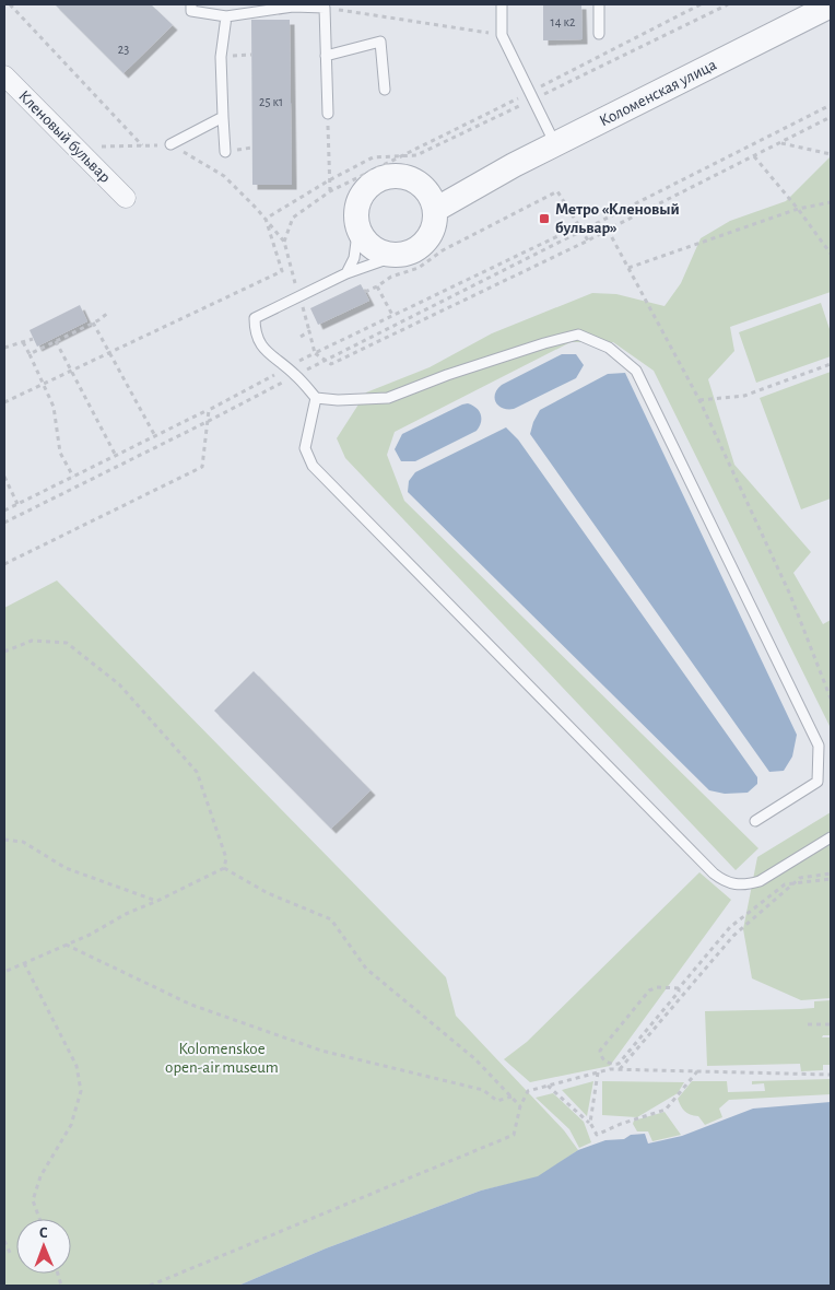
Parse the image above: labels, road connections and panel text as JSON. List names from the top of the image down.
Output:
{
  "streets": {
    "street": ["Коломенская улица", "Кленовый бульвар"]
  },
  "parks": ["Kolomenskoe open-air museum"],
  "places": {
    "transit": ["Метро «Кленовый бульвар»"]
  },
  "house_numbers": ["14 к2", "23", "25 к1"],
  "north": "top"
}
